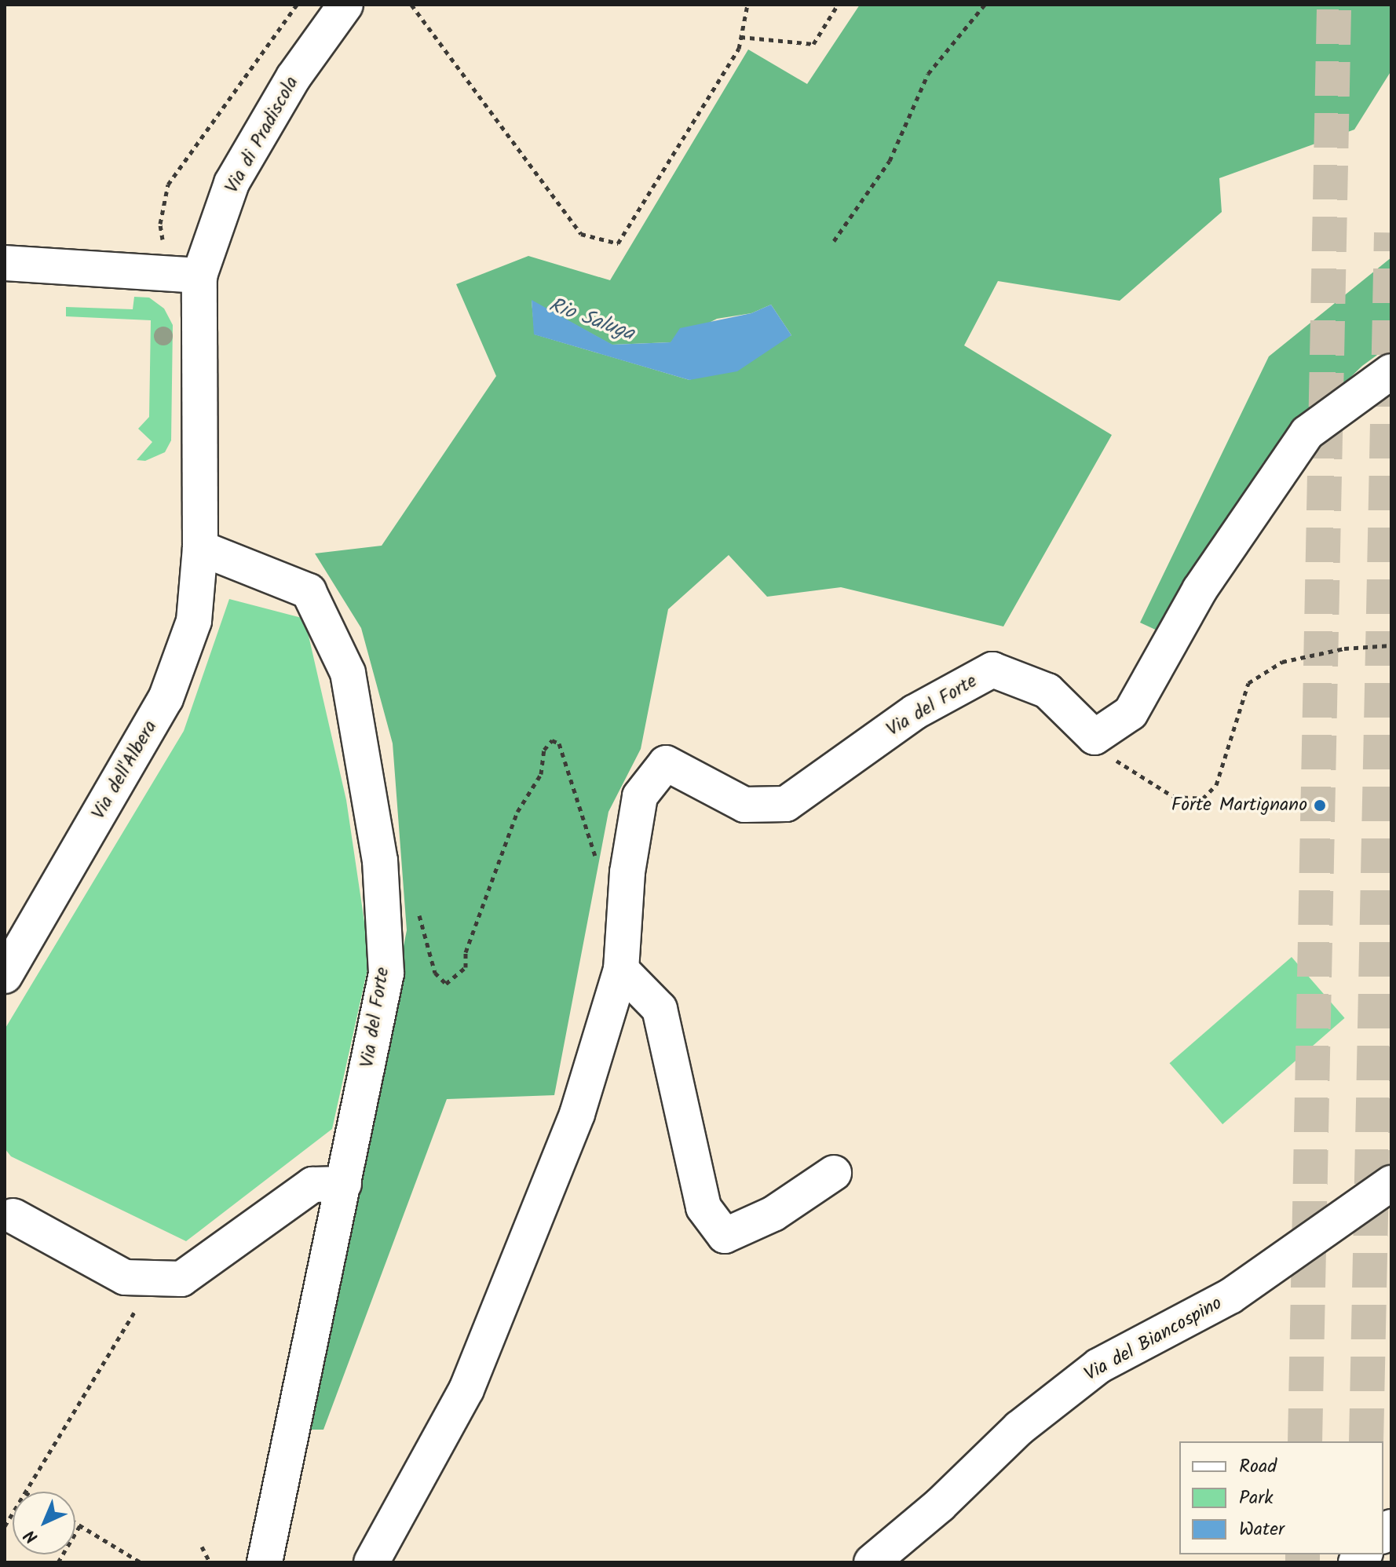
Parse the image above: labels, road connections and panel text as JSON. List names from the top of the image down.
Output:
{
  "streets": {
    "street": [
      "Via di Pradiscola",
      "Via del Forte",
      "Via dell'Albera",
      "Via del Biancospino"
    ]
  },
  "crossings": [
    ["Via di Pradiscola", "Via del Forte"],
    ["Via di Pradiscola", "Via dell'Albera"],
    ["Via del Forte", "Via dell'Albera"]
  ],
  "water": ["Rio Saluga"],
  "places": ["Forte Martignano"],
  "legend": ["Road", "Park", "Water"],
  "north": "bottom left"
}
